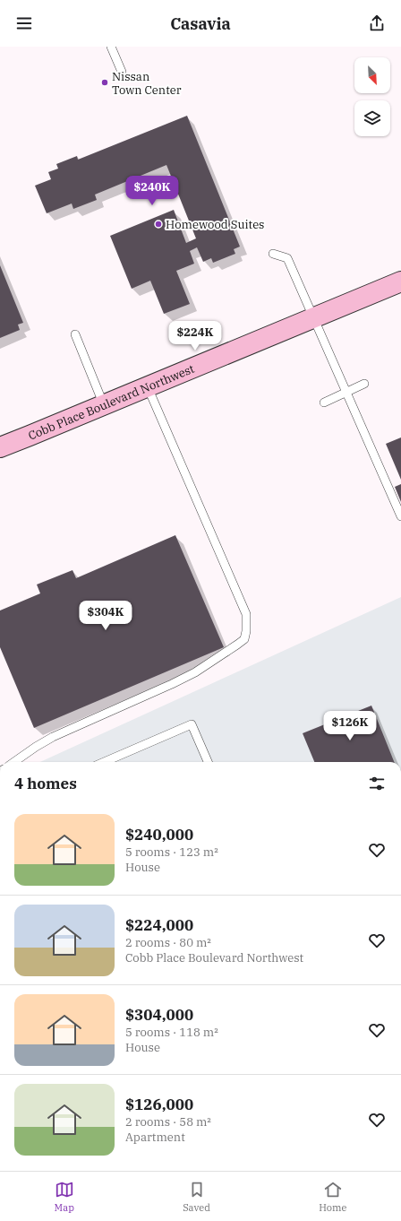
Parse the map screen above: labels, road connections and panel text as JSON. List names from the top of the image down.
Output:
{
  "streets": {
    "street": ["Cobb Place Boulevard Northwest"]
  },
  "places": ["Nissan Town Center", "Homewood Suites"],
  "north": "bottom right",
  "page": {
    "header": "Casavia",
    "price": [
      "$240K",
      "$224K",
      "$304K",
      "$126K"
    ],
    "heading": "4 homes",
    "list": [
      {
        "name": "$240,000",
        "note": "5 rooms · 123 m² · House"
      },
      {
        "name": "$224,000",
        "note": "2 rooms · 80 m² · Cobb Place Boulevard Northwest"
      },
      {
        "name": "$304,000",
        "note": "5 rooms · 118 m² · House"
      },
      {
        "name": "$126,000",
        "note": "2 rooms · 58 m² · Apartment"
      }
    ],
    "tabs": ["Map", "Saved", "Home"]
  }
}
